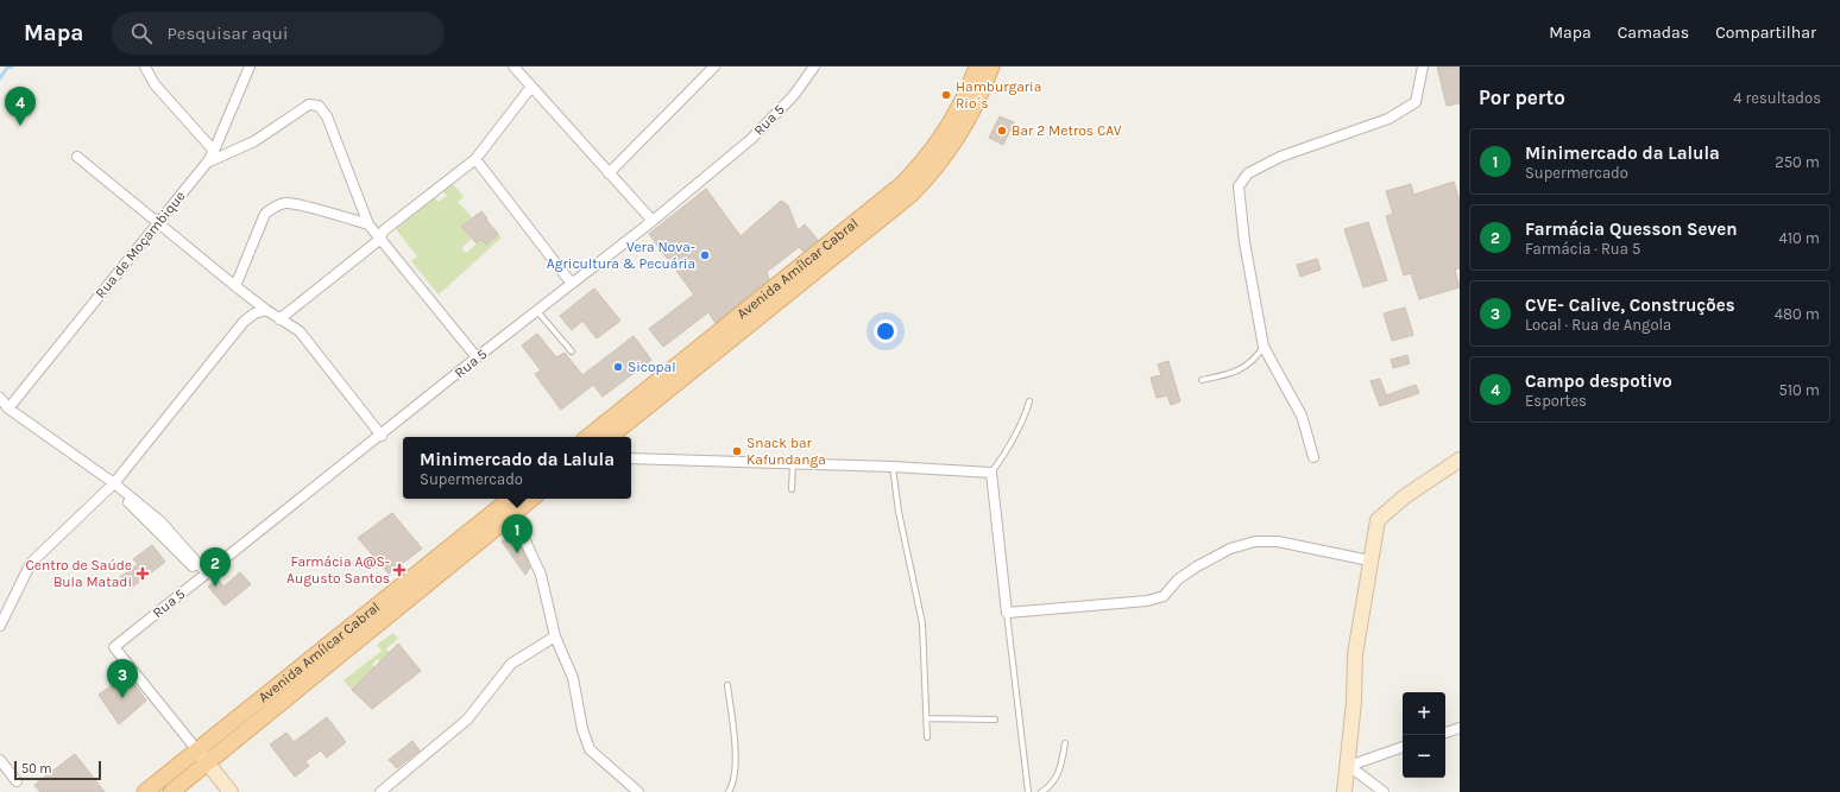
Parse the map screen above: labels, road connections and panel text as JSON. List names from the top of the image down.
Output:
{
  "streets": {
    "main road": ["Avenida Amílcar Cabral"],
    "street": ["Rua 5", "Rua de Moçambique"]
  },
  "places": {
    "other": [
      "Hamburgaria Rio´s",
      "Bar 2 Metros CAV",
      "Vera Nova- Agricultura & Pecuária",
      "Sicopal",
      "Snack bar Kafundanga"
    ],
    "health": ["Farmácia A@S- Augusto Santos", "Centro de Saúde Bula Matadi"]
  },
  "scale_bar": "50 m",
  "page": {
    "header": "Mapa",
    "search": "Pesquisar aqui",
    "nav": ["Mapa", "Camadas", "Compartilhar"],
    "heading": ["Por perto", "4 resultados"],
    "pins": [
      "4",
      "1",
      "2",
      "3"
    ],
    "list": [
      {
        "mark": "1",
        "name": "Minimercado da Lalula",
        "note": "Supermercado",
        "value": "250 m"
      },
      {
        "mark": "2",
        "name": "Farmácia Quesson Seven",
        "note": "Farmácia · Rua 5",
        "value": "410 m"
      },
      {
        "mark": "3",
        "name": "CVE- Calive, Construções",
        "note": "Local · Rua de Angola",
        "value": "480 m"
      },
      {
        "mark": "4",
        "name": "Campo despotivo",
        "note": "Esportes",
        "value": "510 m"
      }
    ],
    "popup": ["Minimercado da Lalula", "Supermercado"],
    "map_buttons": ["+", "−"],
    "scale": "50 m"
  }
}
